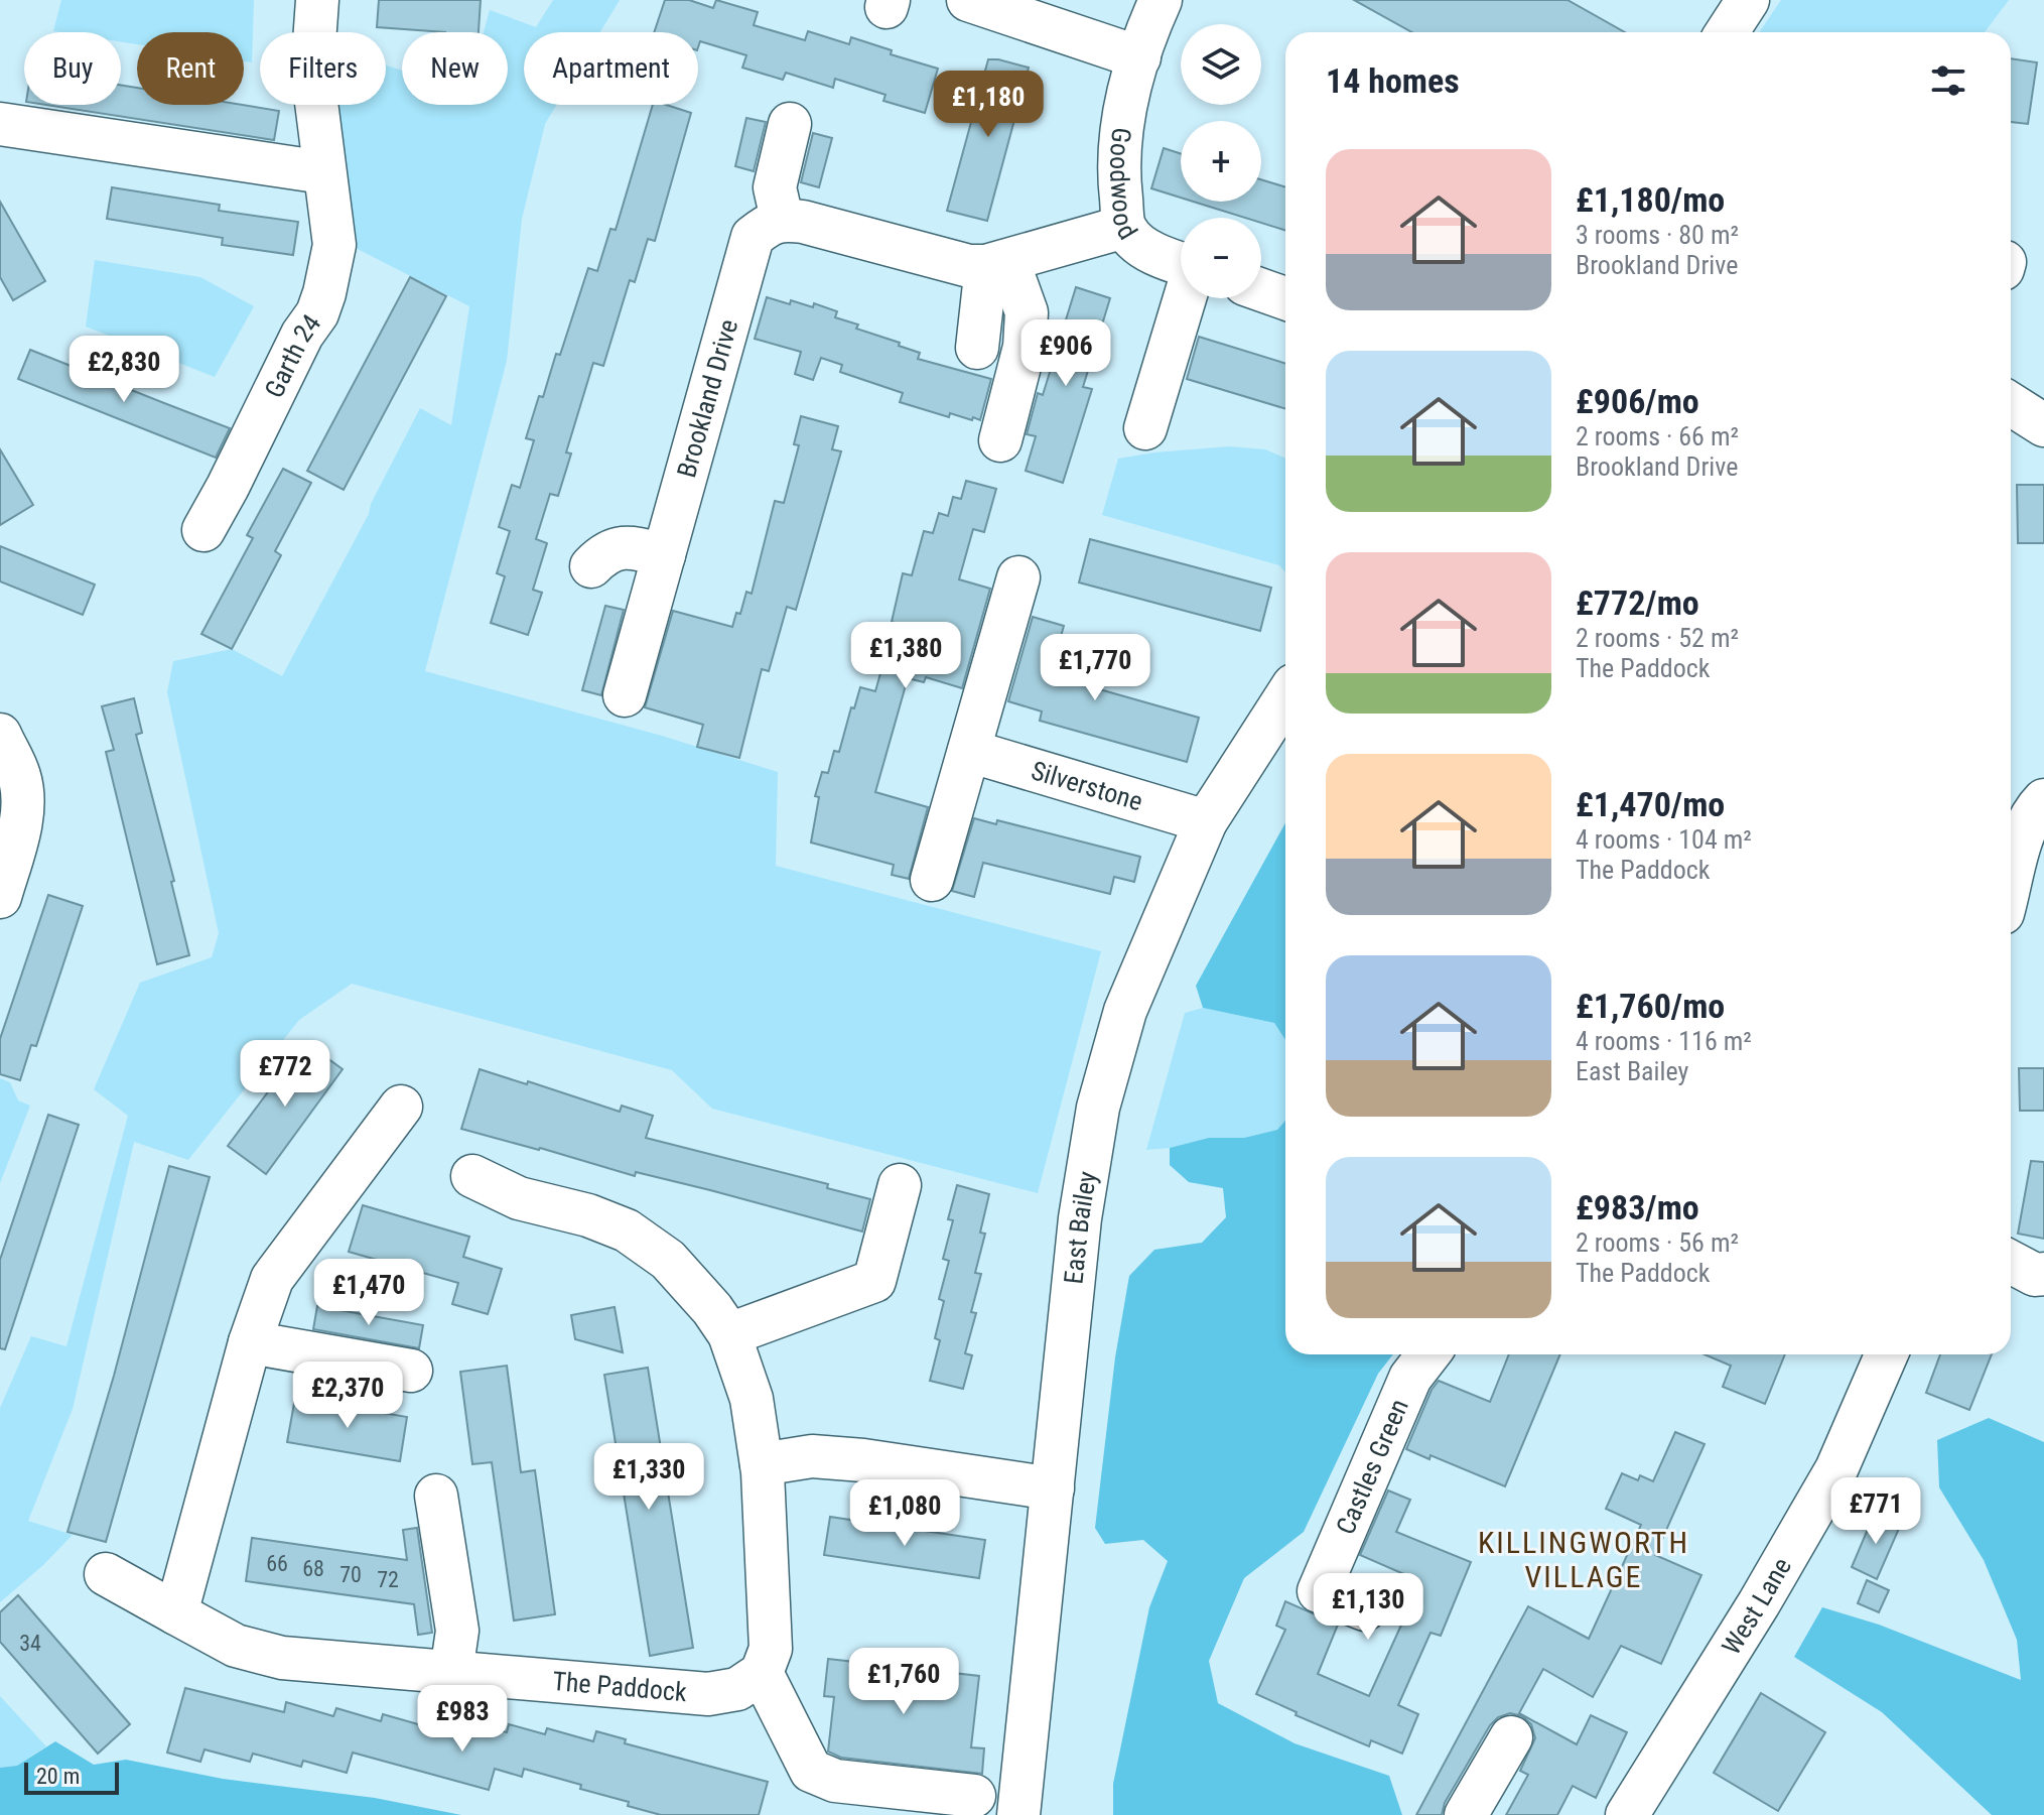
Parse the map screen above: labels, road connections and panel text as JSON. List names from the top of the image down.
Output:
{
  "streets": {
    "street": [
      "Goodwood",
      "Garth 24",
      "Brookland Drive",
      "Silverstone",
      "East Bailey",
      "Castles Green",
      "West Lane",
      "The Paddock"
    ]
  },
  "crossings": [
    ["Silverstone", "East Bailey"]
  ],
  "districts": ["KILLINGWORTH VILLAGE"],
  "house_numbers": [
    "66",
    "68",
    "70",
    "72",
    "34"
  ],
  "scale_bar": "20 m",
  "page": {
    "map_buttons": ["+", "−"],
    "chip": [
      "Buy",
      "Rent",
      "Filters",
      "New",
      "Apartment"
    ],
    "heading": "14 homes",
    "price": [
      "£1,180",
      "£906",
      "£2,830",
      "£1,380",
      "£1,770",
      "£772",
      "£1,470",
      "£2,370",
      "£1,330",
      "£771",
      "£1,080",
      "£1,130",
      "£1,760",
      "£983"
    ],
    "list": [
      {
        "name": "£1,180/mo",
        "note": "3 rooms · 80 m² · Brookland Drive"
      },
      {
        "name": "£906/mo",
        "note": "2 rooms · 66 m² · Brookland Drive"
      },
      {
        "name": "£772/mo",
        "note": "2 rooms · 52 m² · The Paddock"
      },
      {
        "name": "£1,470/mo",
        "note": "4 rooms · 104 m² · The Paddock"
      },
      {
        "name": "£1,760/mo",
        "note": "4 rooms · 116 m² · East Bailey"
      },
      {
        "name": "£983/mo",
        "note": "2 rooms · 56 m² · The Paddock"
      }
    ],
    "scale": "20 m"
  }
}
